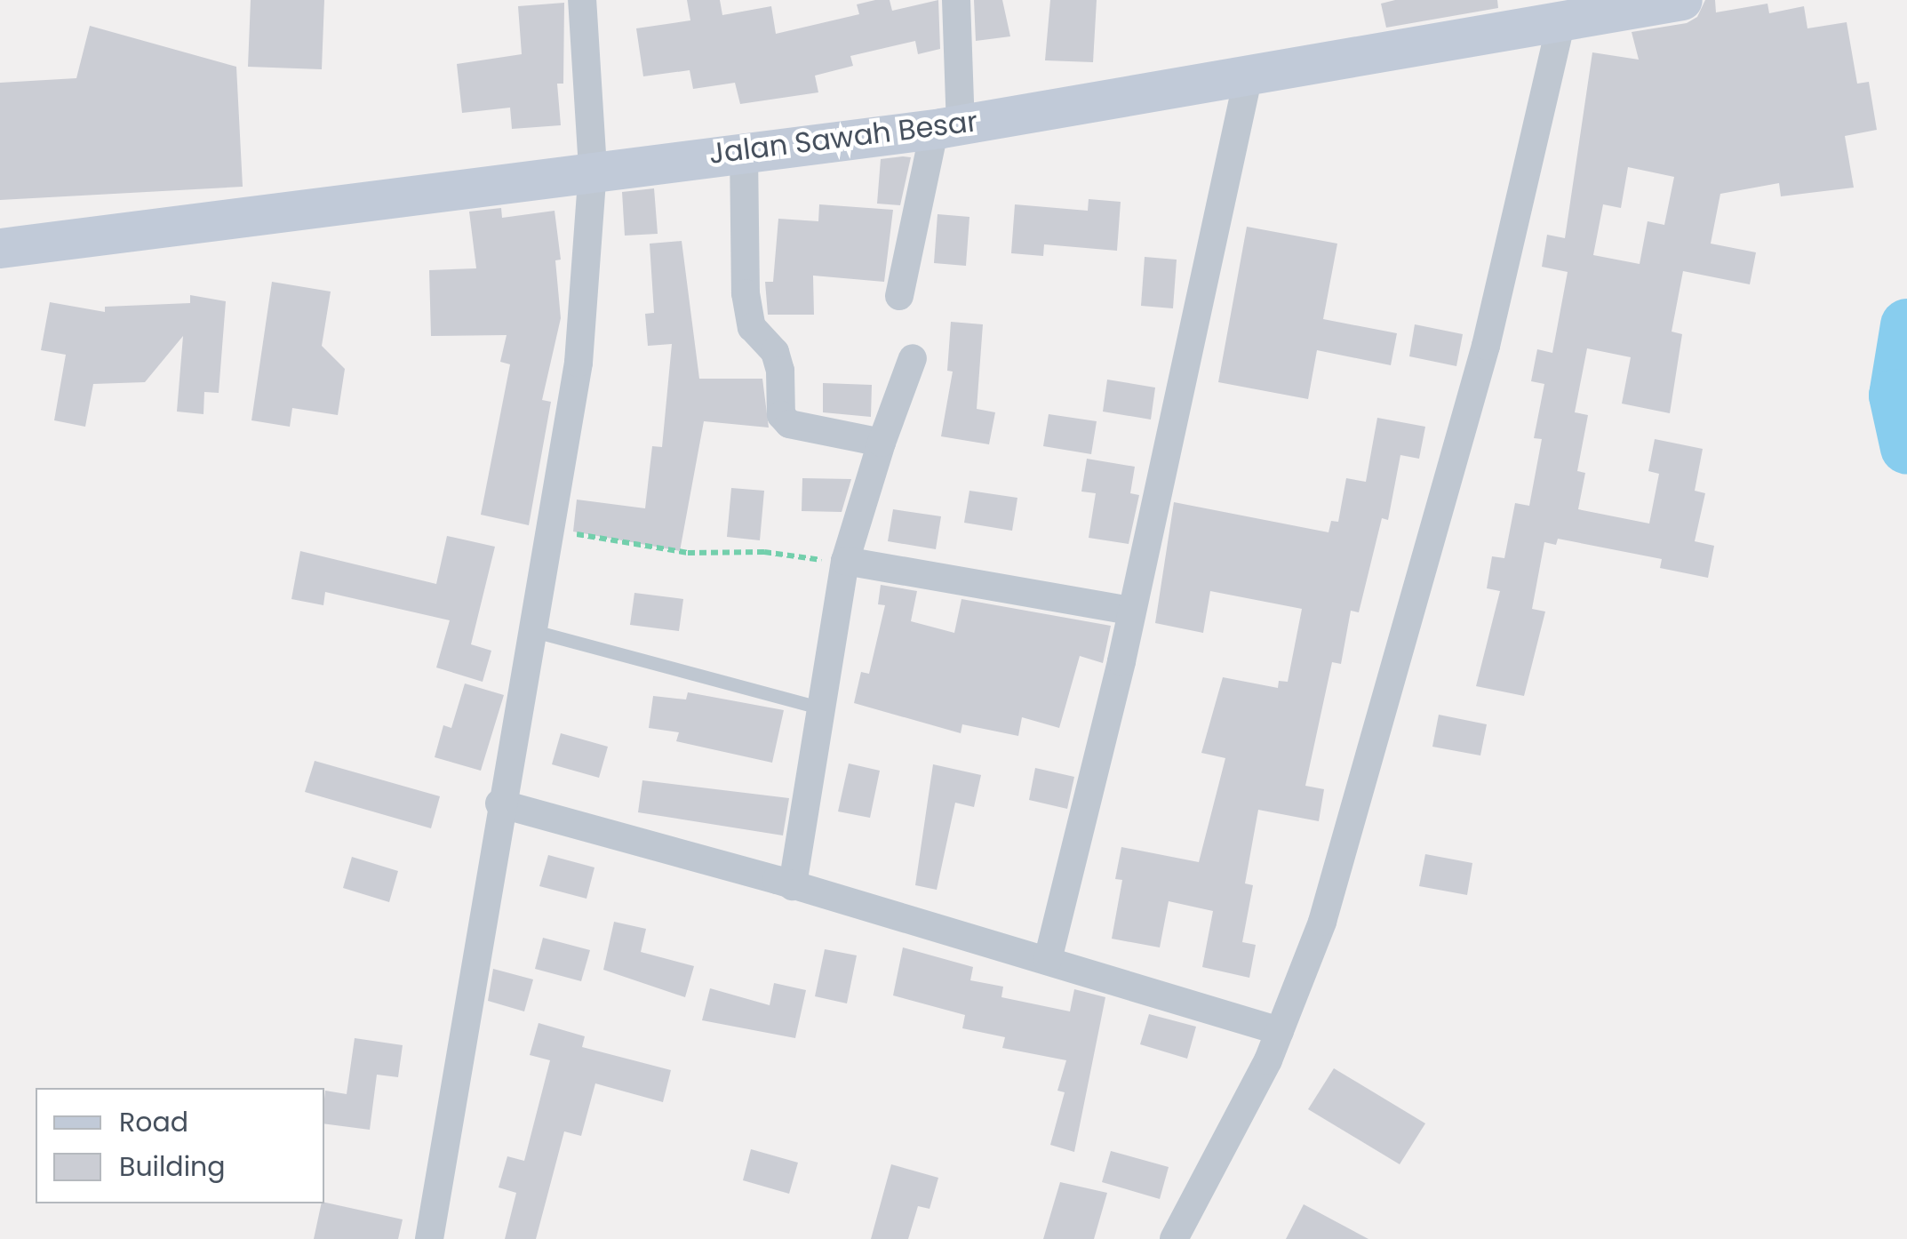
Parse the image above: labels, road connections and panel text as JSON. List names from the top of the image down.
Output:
{
  "streets": {
    "main road": ["Jalan Sawah Besar"]
  },
  "legend": ["Road", "Building"]
}
